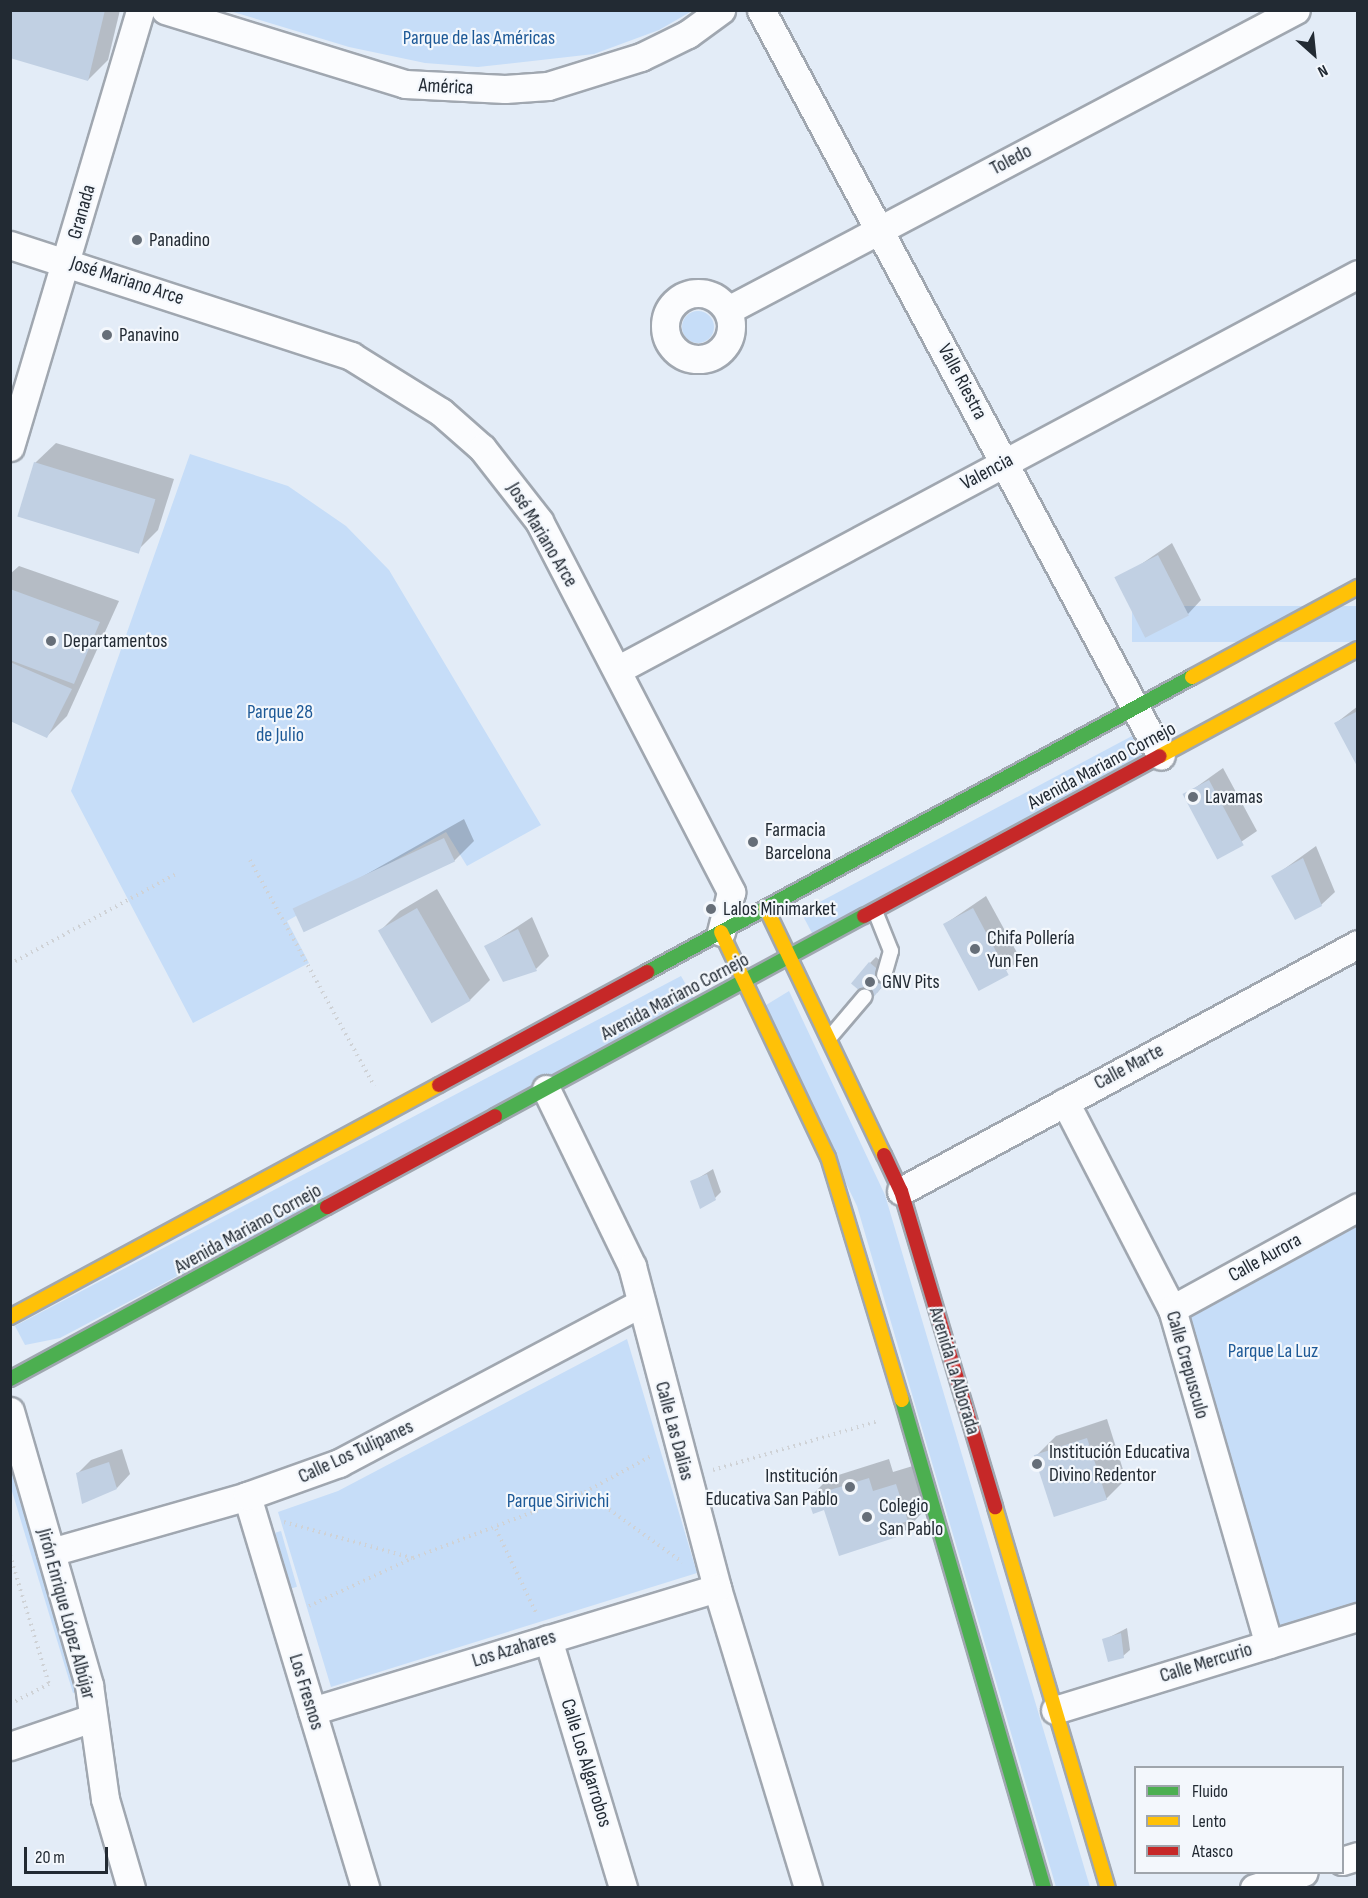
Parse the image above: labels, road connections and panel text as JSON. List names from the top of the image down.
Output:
{
  "streets": {
    "main road": ["Avenida Mariano Cornejo", "Avenida La Alborada"],
    "street": [
      "América",
      "Toledo",
      "Granada",
      "José Mariano Arce",
      "Valle Riestra",
      "Valencia",
      "Calle Marte",
      "Calle Aurora",
      "Calle Crepusculo",
      "Calle Las Dalias",
      "Calle Los Tulipanes",
      "Jirón Enrique López Albújar",
      "Los Azahares",
      "Calle Mercurio",
      "Los Fresnos",
      "Calle Los Algarrobos"
    ]
  },
  "crossings": [
    ["Toledo", "Valle Riestra"],
    ["Granada", "José Mariano Arce"],
    ["José Mariano Arce", "Valencia"],
    ["Valle Riestra", "Valencia"],
    ["Valle Riestra", "Avenida Mariano Cornejo"],
    ["Avenida Mariano Cornejo", "Avenida La Alborada"],
    ["Avenida Mariano Cornejo", "Calle Las Dalias"],
    ["Calle Marte", "Calle Crepusculo"],
    ["Calle Marte", "Avenida La Alborada"],
    ["Calle Aurora", "Calle Crepusculo"],
    ["Calle Crepusculo", "Calle Mercurio"],
    ["Avenida La Alborada", "Calle Mercurio"],
    ["Calle Las Dalias", "Calle Los Tulipanes"],
    ["Calle Las Dalias", "Los Azahares"],
    ["Calle Los Tulipanes", "Jirón Enrique López Albújar"],
    ["Calle Los Tulipanes", "Los Fresnos"],
    ["Los Azahares", "Los Fresnos"],
    ["Los Azahares", "Calle Los Algarrobos"]
  ],
  "parks": [
    "Parque de las Américas",
    "Parque 28 de Julio",
    "Parque La Luz",
    "Parque Sirivichi"
  ],
  "places": [
    "Panadino",
    "Panavino",
    "Departamentos",
    "Lavamas",
    "Farmacia Barcelona",
    "Lalos Minimarket",
    "Chifa Pollería Yun Fen",
    "GNV Pits",
    "Institución Educativa Divino Redentor",
    "Institución Educativa San Pablo",
    "Colegio San Pablo"
  ],
  "legend": ["Fluido", "Lento", "Atasco"],
  "scale_bar": "20 m",
  "north": "bottom right"
}
